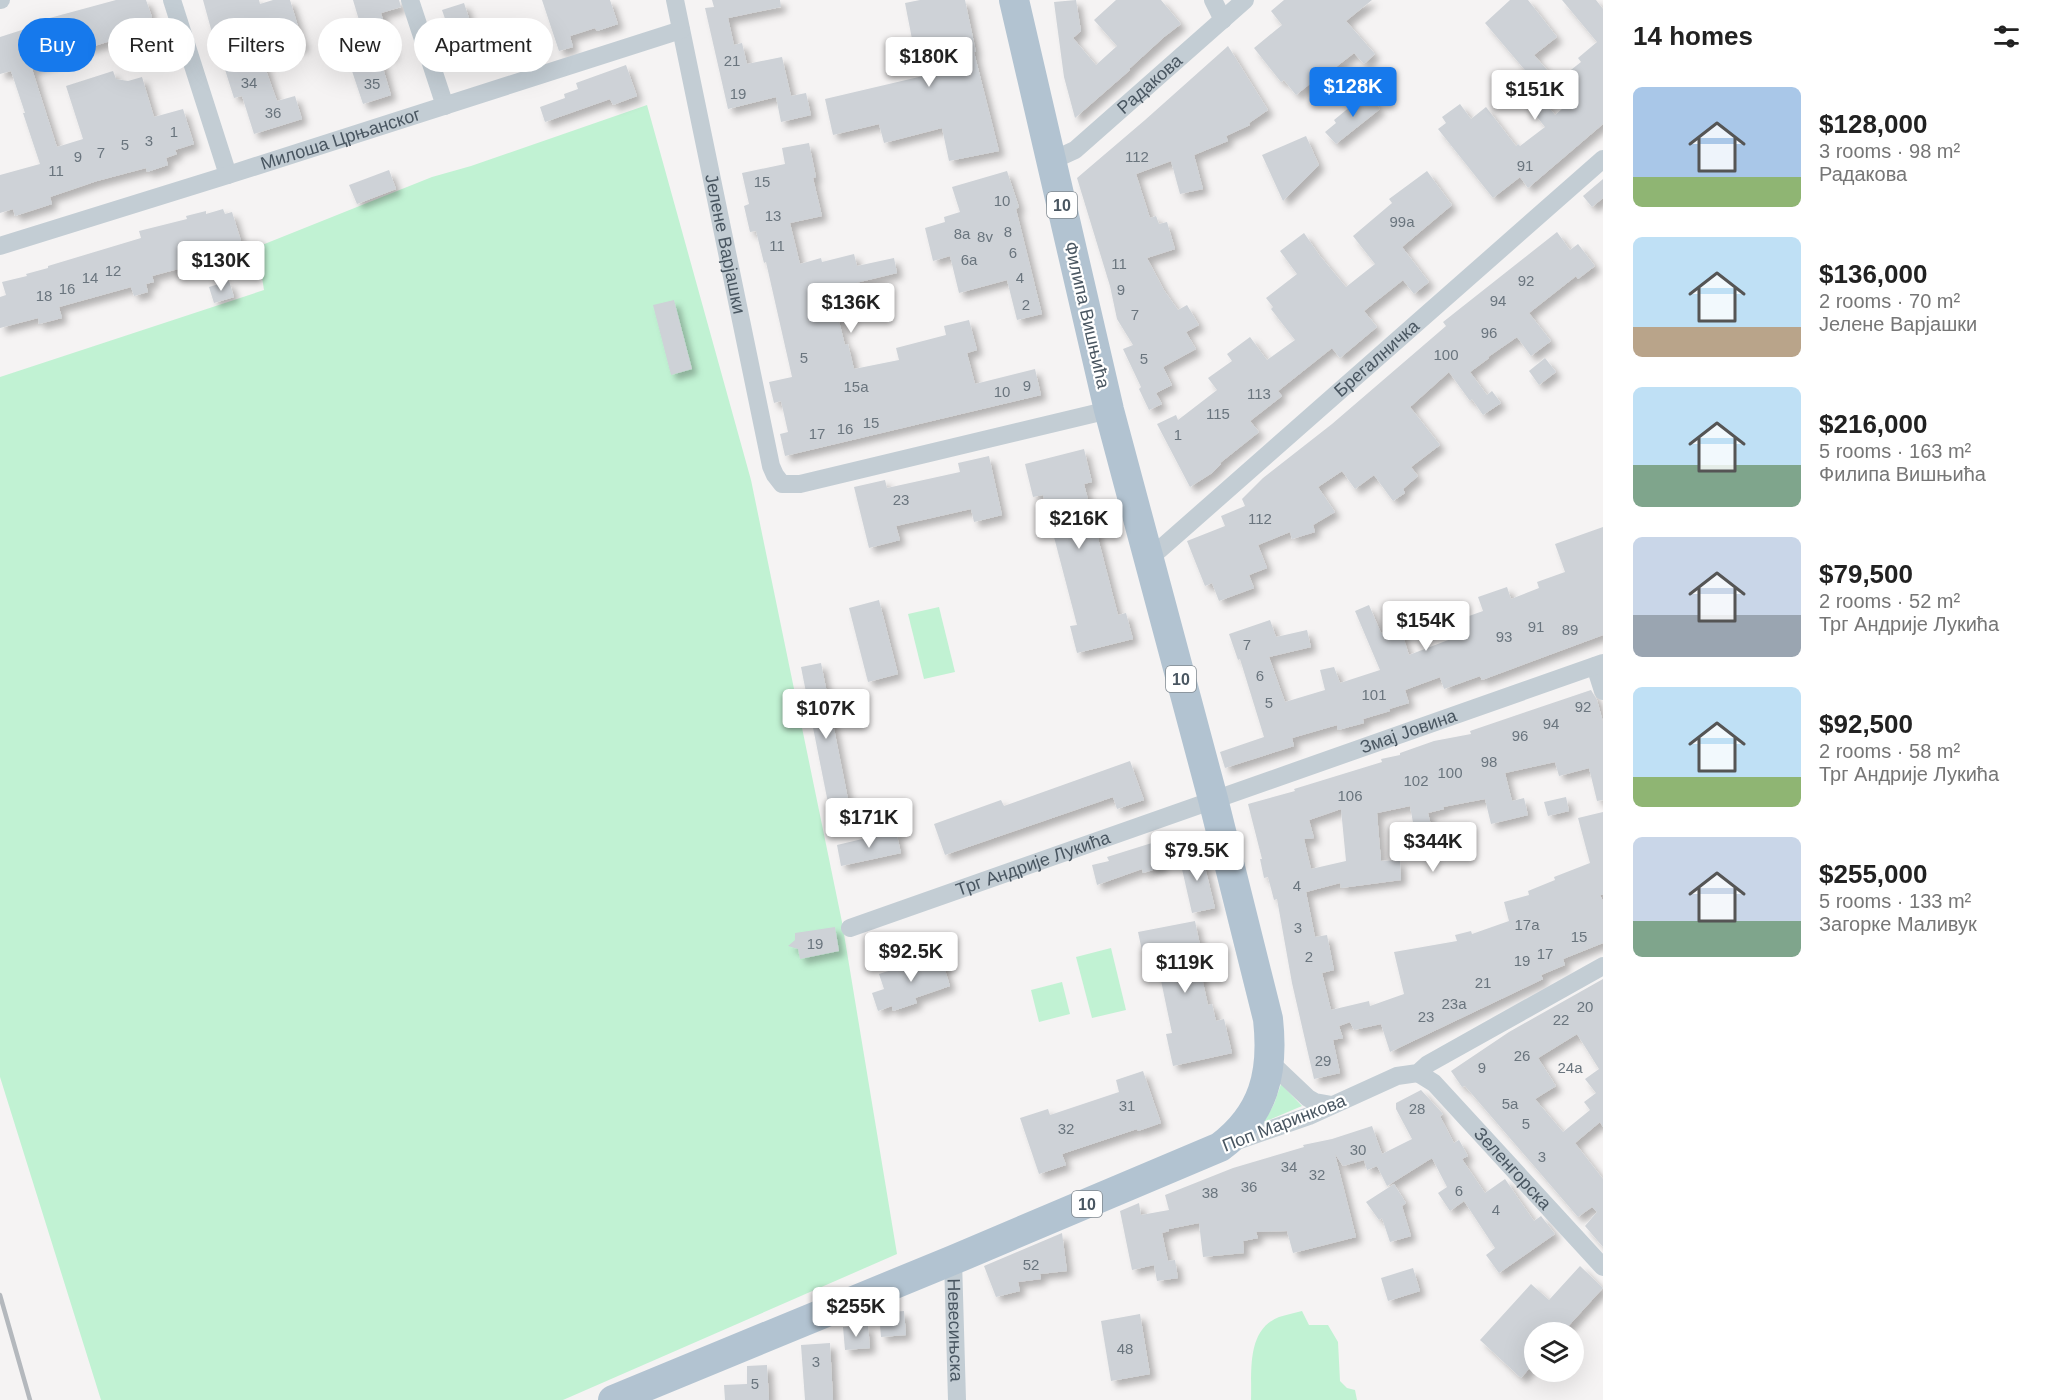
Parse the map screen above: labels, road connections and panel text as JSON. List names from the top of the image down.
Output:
{
  "streets": {
    "main road": ["10", "Филипа Вишњића", "Поп Маринкова"],
    "street": [
      "Радакова",
      "Милоша Црњанског",
      "Јелене Варјашки",
      "Брегалничка",
      "Змај Јовина",
      "Трг Андрије Лукића",
      "Зеленгорска",
      "Невесињска"
    ]
  },
  "crossings": [
    ["Радакова", "Филипа Вишњића"],
    ["Милоша Црњанског", "Јелене Варјашки"],
    ["10", "Филипа Вишњића"],
    ["10", "Брегалничка"],
    ["10", "Змај Јовина"],
    ["10", "Трг Андрије Лукића"],
    ["10", "Поп Маринкова"],
    ["10", "Невесињска"],
    ["Јелене Варјашки", "Филипа Вишњића"],
    ["Филипа Вишњића", "Брегалничка"],
    ["Змај Јовина", "Трг Андрије Лукића"],
    ["Поп Маринкова", "Зеленгорска"],
    ["Поп Маринкова", "Невесињска"]
  ],
  "house_numbers": [
    "21",
    "34",
    "35",
    "19",
    "36",
    "1",
    "3",
    "5",
    "7",
    "9",
    "112",
    "91",
    "11",
    "15",
    "10",
    "13",
    "99a",
    "8",
    "8a",
    "8v",
    "11",
    "6",
    "6a",
    "11",
    "12",
    "14",
    "4",
    "92",
    "16",
    "9",
    "18",
    "94",
    "2",
    "7",
    "96",
    "100",
    "5",
    "5",
    "9",
    "15a",
    "10",
    "113",
    "115",
    "15",
    "16",
    "17",
    "1",
    "23",
    "112",
    "91",
    "89",
    "93",
    "7",
    "6",
    "101",
    "5",
    "92",
    "94",
    "96",
    "98",
    "100",
    "102",
    "106",
    "4",
    "17a",
    "3",
    "15",
    "19",
    "17",
    "2",
    "19",
    "21",
    "23a",
    "20",
    "23",
    "22",
    "26",
    "29",
    "9",
    "24a",
    "5a",
    "31",
    "28",
    "5",
    "32",
    "30",
    "3",
    "34",
    "32",
    "36",
    "6",
    "38",
    "4",
    "52",
    "48",
    "3",
    "5"
  ],
  "page": {
    "heading": "14 homes",
    "chip": [
      "Buy",
      "Rent",
      "Filters",
      "New",
      "Apartment"
    ],
    "price": [
      "$180K",
      "$128K",
      "$151K",
      "$130K",
      "$136K",
      "$216K",
      "$154K",
      "$107K",
      "$171K",
      "$344K",
      "$79.5K",
      "$92.5K",
      "$119K",
      "$255K"
    ],
    "list": [
      {
        "name": "$128,000",
        "note": "3 rooms · 98 m² · Радакова"
      },
      {
        "name": "$136,000",
        "note": "2 rooms · 70 m² · Јелене Варјашки"
      },
      {
        "name": "$216,000",
        "note": "5 rooms · 163 m² · Филипа Вишњића"
      },
      {
        "name": "$79,500",
        "note": "2 rooms · 52 m² · Трг Андрије Лукића"
      },
      {
        "name": "$92,500",
        "note": "2 rooms · 58 m² · Трг Андрије Лукића"
      },
      {
        "name": "$255,000",
        "note": "5 rooms · 133 m² · Загорке Маливук"
      }
    ]
  }
}
